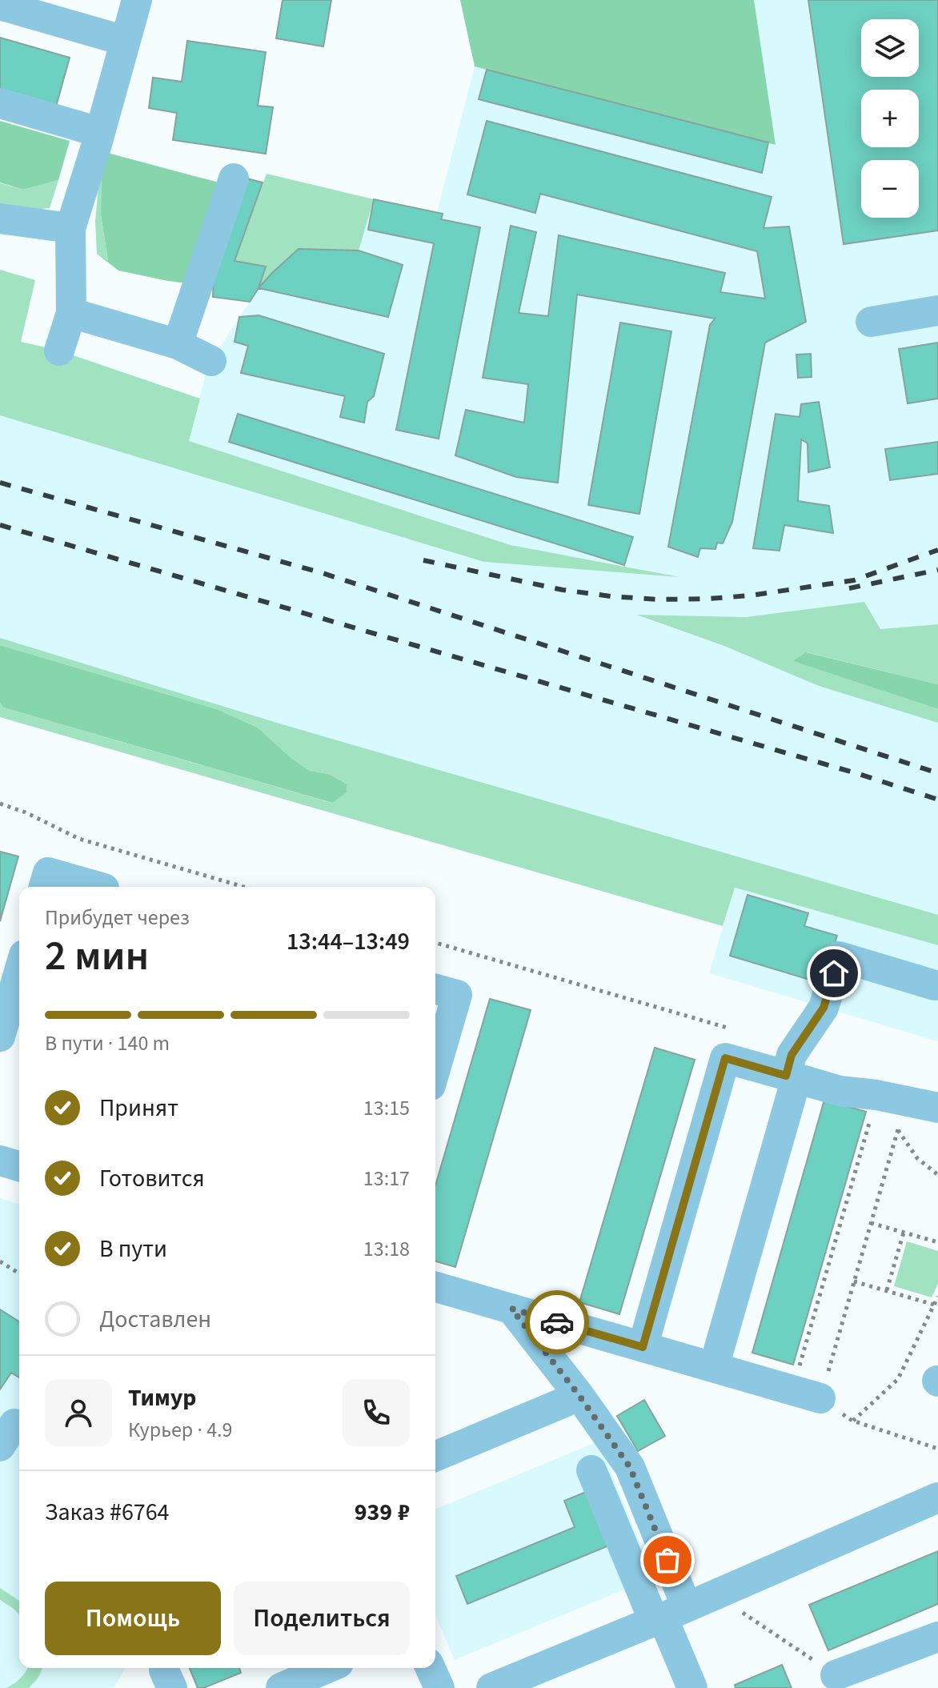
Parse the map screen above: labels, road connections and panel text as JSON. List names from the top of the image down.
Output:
{
  "page": {
    "map_buttons": ["+", "−"],
    "heading": ["2 мин", "Прибудет через", "13:44–13:49"],
    "panel": [
      "Тимур",
      "Курьер · 4.9",
      "Заказ #6764",
      "939 ₽"
    ],
    "bar": "В пути · 140 m",
    "list": [
      ["Принят", "13:15"],
      ["Готовится", "13:17"],
      ["В пути", "13:18"],
      "Доставлен"
    ],
    "buttons": ["Помощь", "Поделиться"]
  }
}
